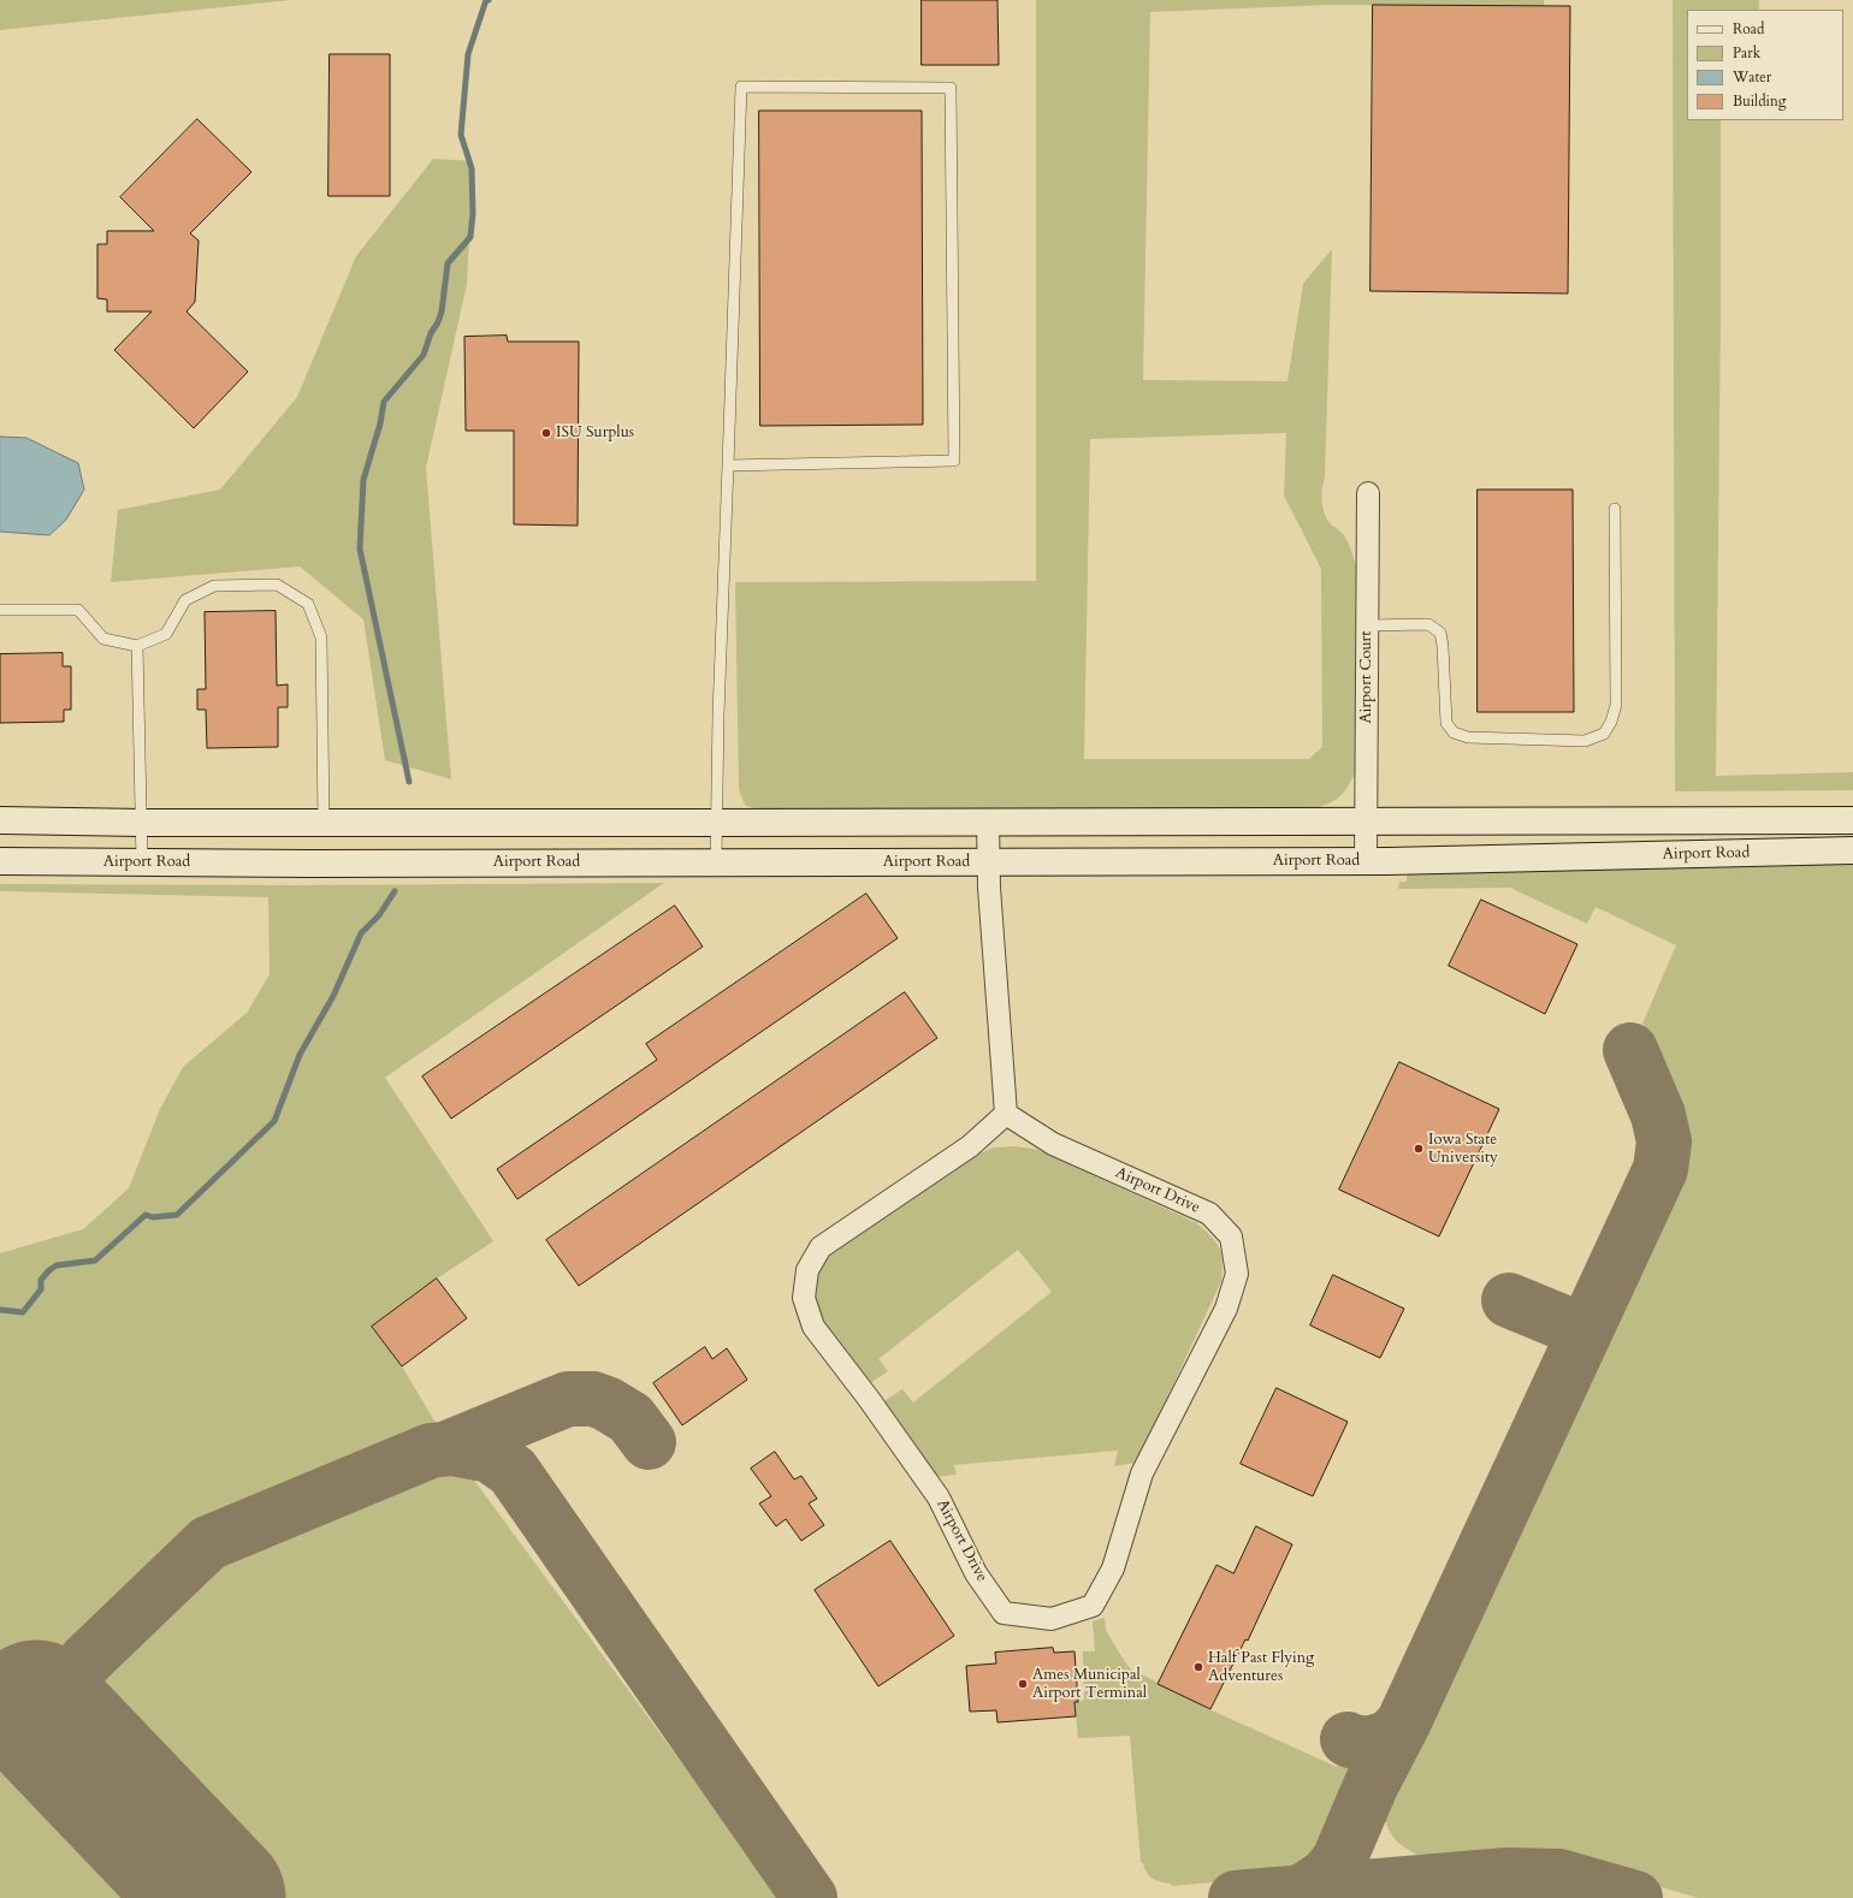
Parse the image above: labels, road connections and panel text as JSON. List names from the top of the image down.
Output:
{
  "streets": {
    "main road": ["Airport Road"],
    "street": ["Airport Court", "Airport Drive"]
  },
  "crossings": [
    ["Airport Court", "Airport Road"]
  ],
  "places": [
    "ISU Surplus",
    "Iowa State University",
    "Half Past Flying Adventures",
    "Ames Municipal Airport Terminal"
  ],
  "legend": [
    "Road",
    "Park",
    "Water",
    "Building"
  ]
}
